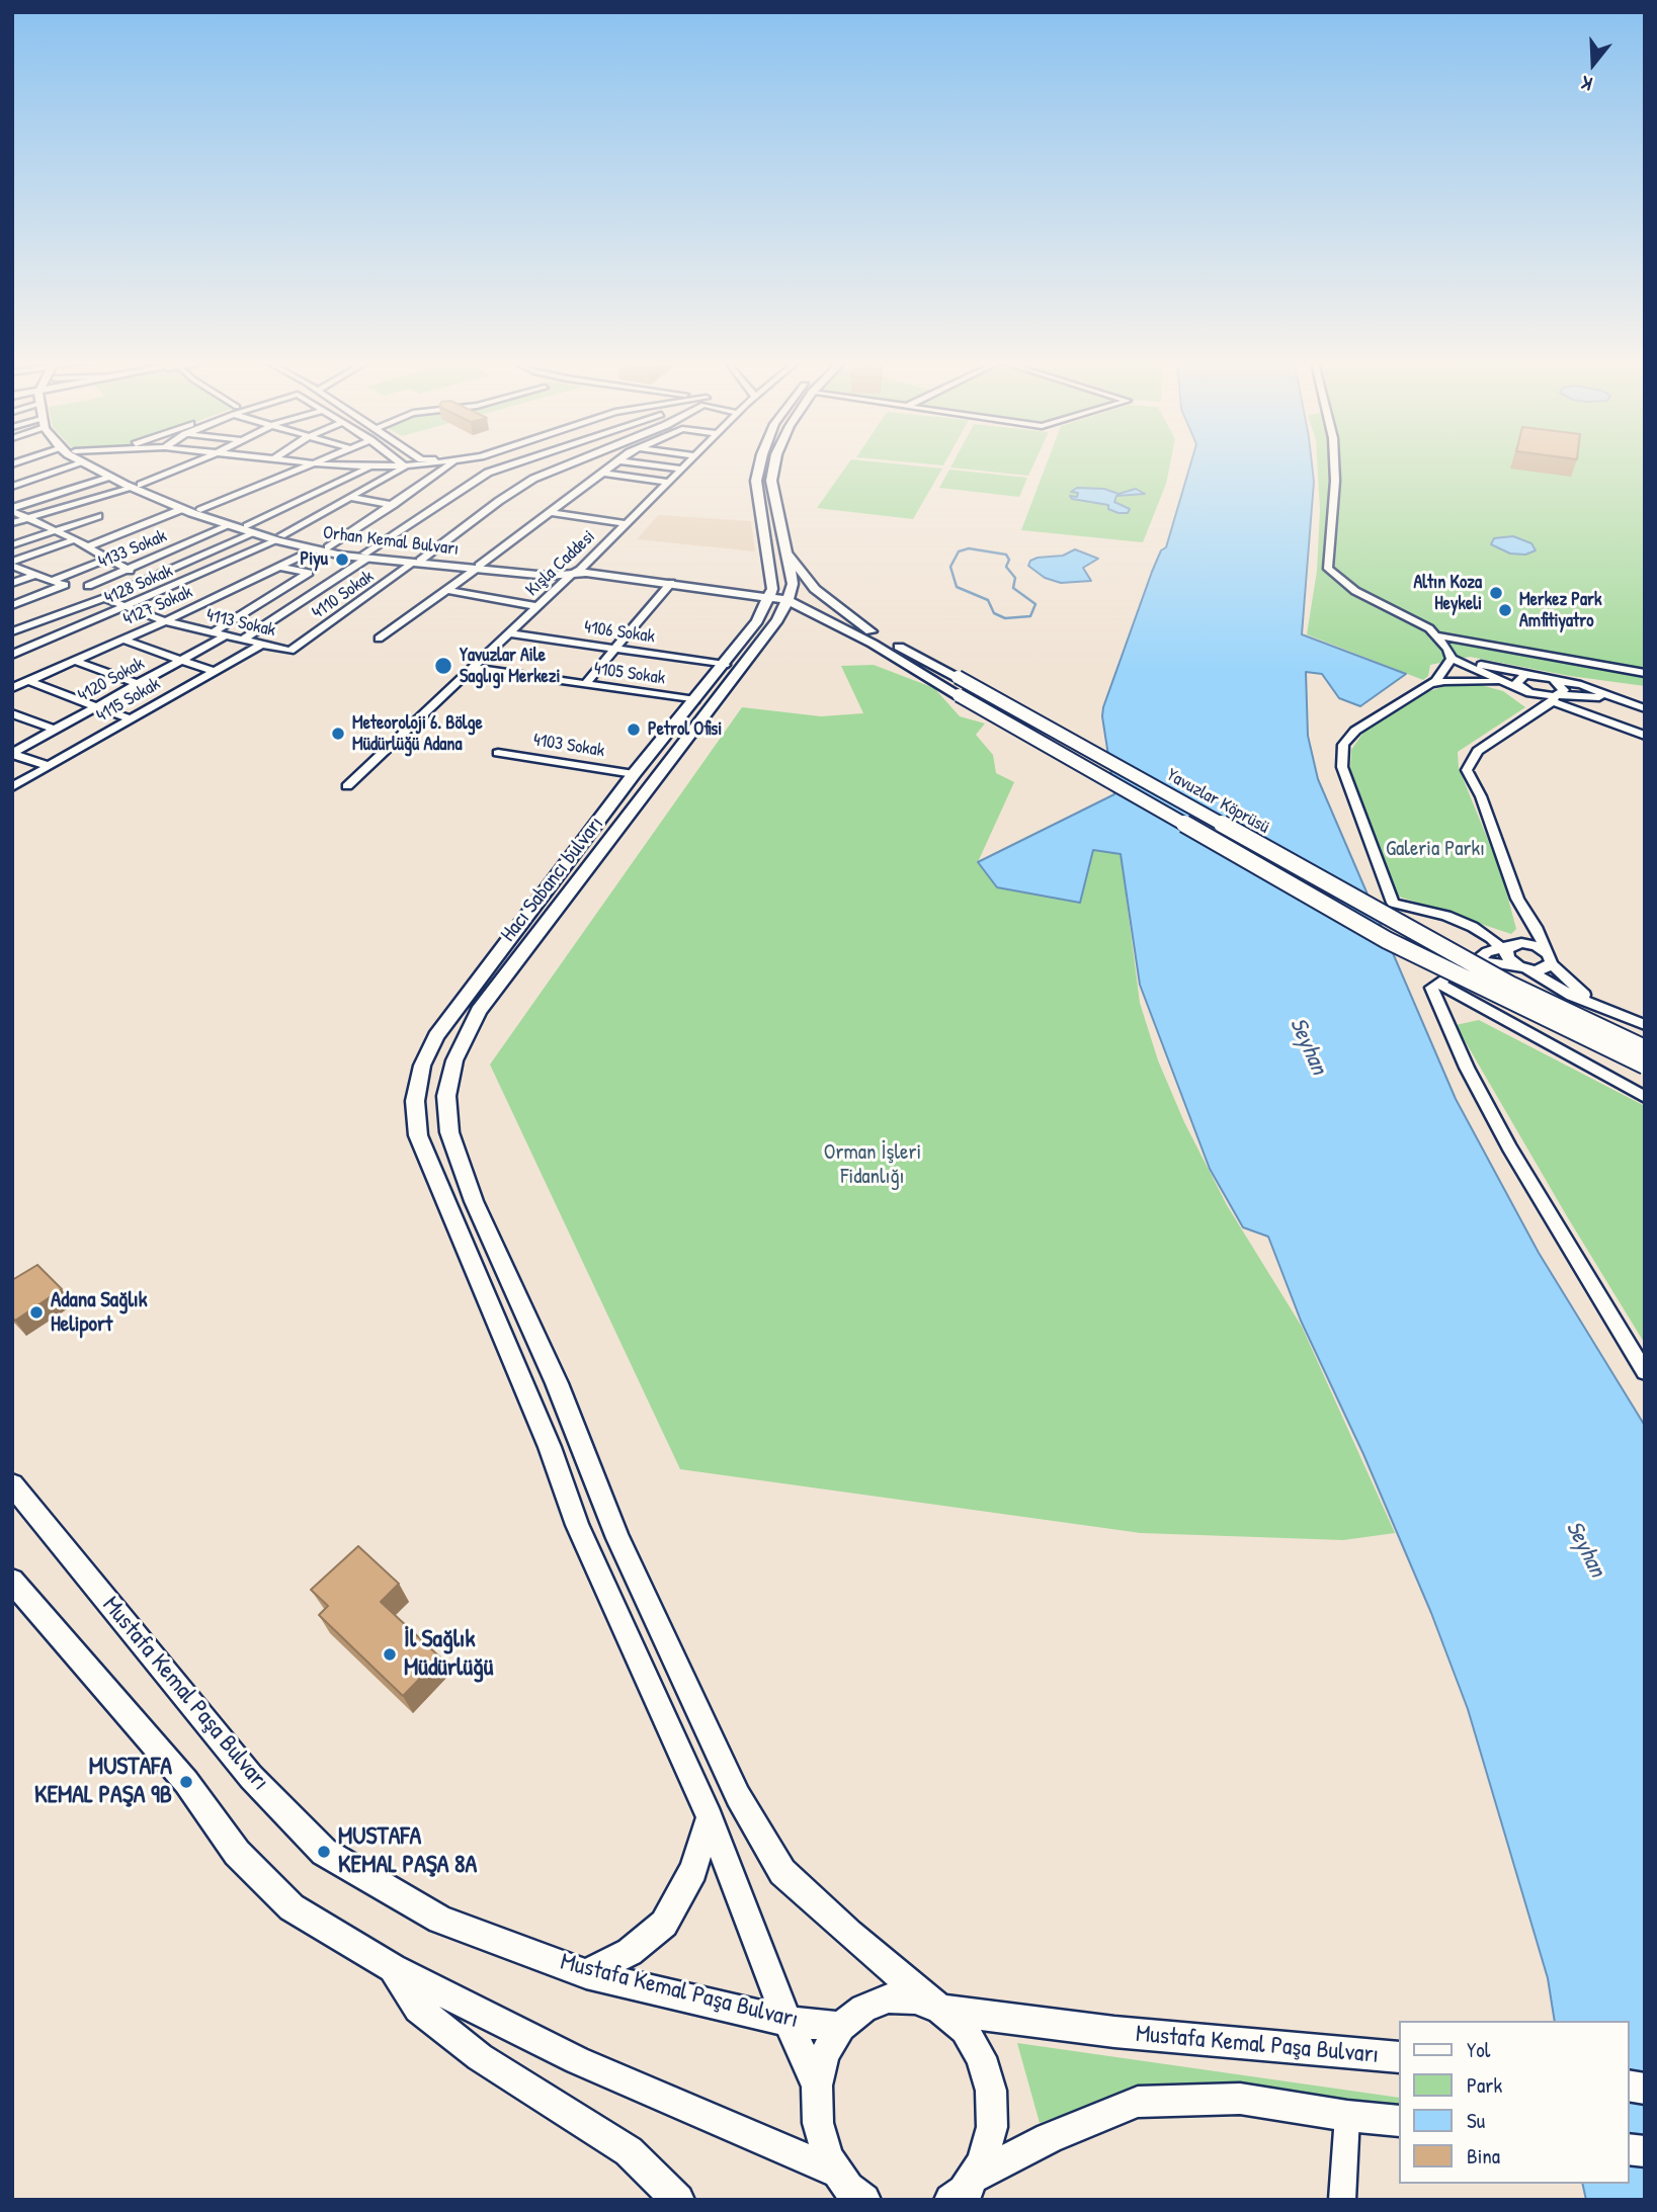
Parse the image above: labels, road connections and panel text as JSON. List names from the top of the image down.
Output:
{
  "streets": {
    "main road": [
      "Orhan Kemal Bulvarı",
      "Yavuzlar Köprüsü",
      "Hacı Sabancı bulvarı",
      "Mustafa Kemal Paşa Bulvarı"
    ],
    "street": [
      "4133 Sokak",
      "Kışla Caddesi",
      "4128 Sokak",
      "4110 Sokak",
      "4127 Sokak",
      "4113 Sokak",
      "4106 Sokak",
      "4105 Sokak",
      "4120 Sokak",
      "4115 Sokak",
      "4103 Sokak"
    ]
  },
  "crossings": [
    ["Orhan Kemal Bulvarı", "4133 Sokak"],
    ["Orhan Kemal Bulvarı", "Kışla Caddesi"],
    ["Orhan Kemal Bulvarı", "4128 Sokak"],
    ["Orhan Kemal Bulvarı", "4110 Sokak"],
    ["Orhan Kemal Bulvarı", "4127 Sokak"],
    ["Orhan Kemal Bulvarı", "Yavuzlar Köprüsü"],
    ["Orhan Kemal Bulvarı", "Hacı Sabancı bulvarı"],
    ["Kışla Caddesi", "4106 Sokak"],
    ["Kışla Caddesi", "4105 Sokak"],
    ["4128 Sokak", "4113 Sokak"],
    ["4110 Sokak", "4113 Sokak"],
    ["4127 Sokak", "4113 Sokak"],
    ["4113 Sokak", "4120 Sokak"],
    ["4113 Sokak", "4115 Sokak"],
    ["4106 Sokak", "Hacı Sabancı bulvarı"],
    ["4105 Sokak", "Hacı Sabancı bulvarı"],
    ["4103 Sokak", "Hacı Sabancı bulvarı"],
    ["Yavuzlar Köprüsü", "Hacı Sabancı bulvarı"],
    ["Hacı Sabancı bulvarı", "Mustafa Kemal Paşa Bulvarı"]
  ],
  "water": ["Seyhan"],
  "parks": ["Galeria Parkı", "Orman İşleri Fidanlığı"],
  "places": [
    "Piyu",
    "Altın Koza Heykeli",
    "Merkez Park Amfitiyatro",
    "Yavuzlar Aile Saglıgı Merkezi",
    "Petrol Ofisi",
    "Meteoroloji 6. Bölge Müdürlüğü Adana",
    "Adana Sağlık Heliport",
    "İl Sağlık Müdürlüğü",
    "MUSTAFA KEMAL PAŞA 9B",
    "MUSTAFA KEMAL PAŞA 8A"
  ],
  "legend": [
    "Yol",
    "Park",
    "Su",
    "Bina"
  ],
  "north": "bottom"
}
